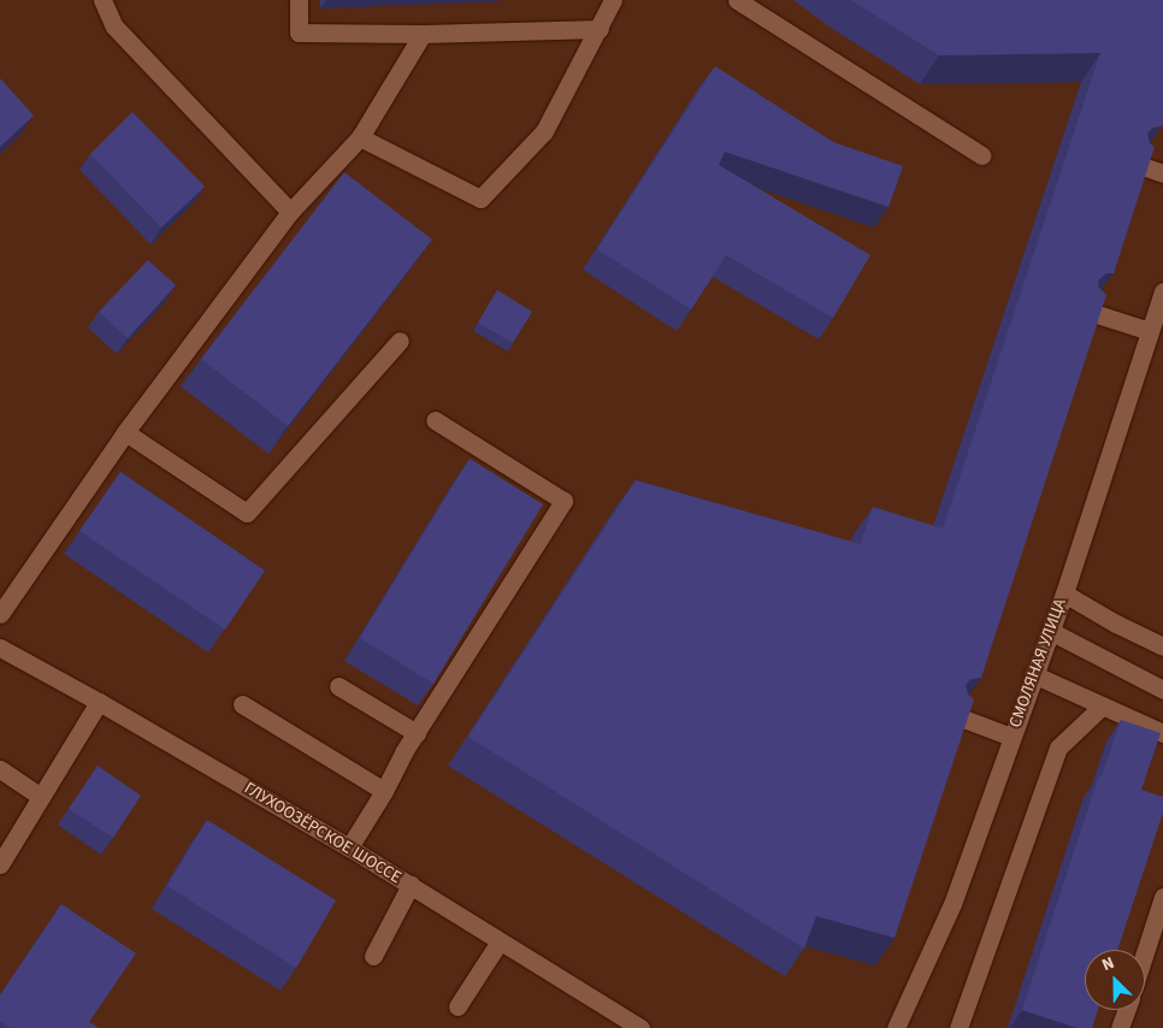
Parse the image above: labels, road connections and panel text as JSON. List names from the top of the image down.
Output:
{
  "streets": {
    "street": ["СМОЛЯНАЯ УЛИЦА", "ГЛУХООЗЁРСКОЕ ШОССЕ"]
  },
  "north": "top left"
}
